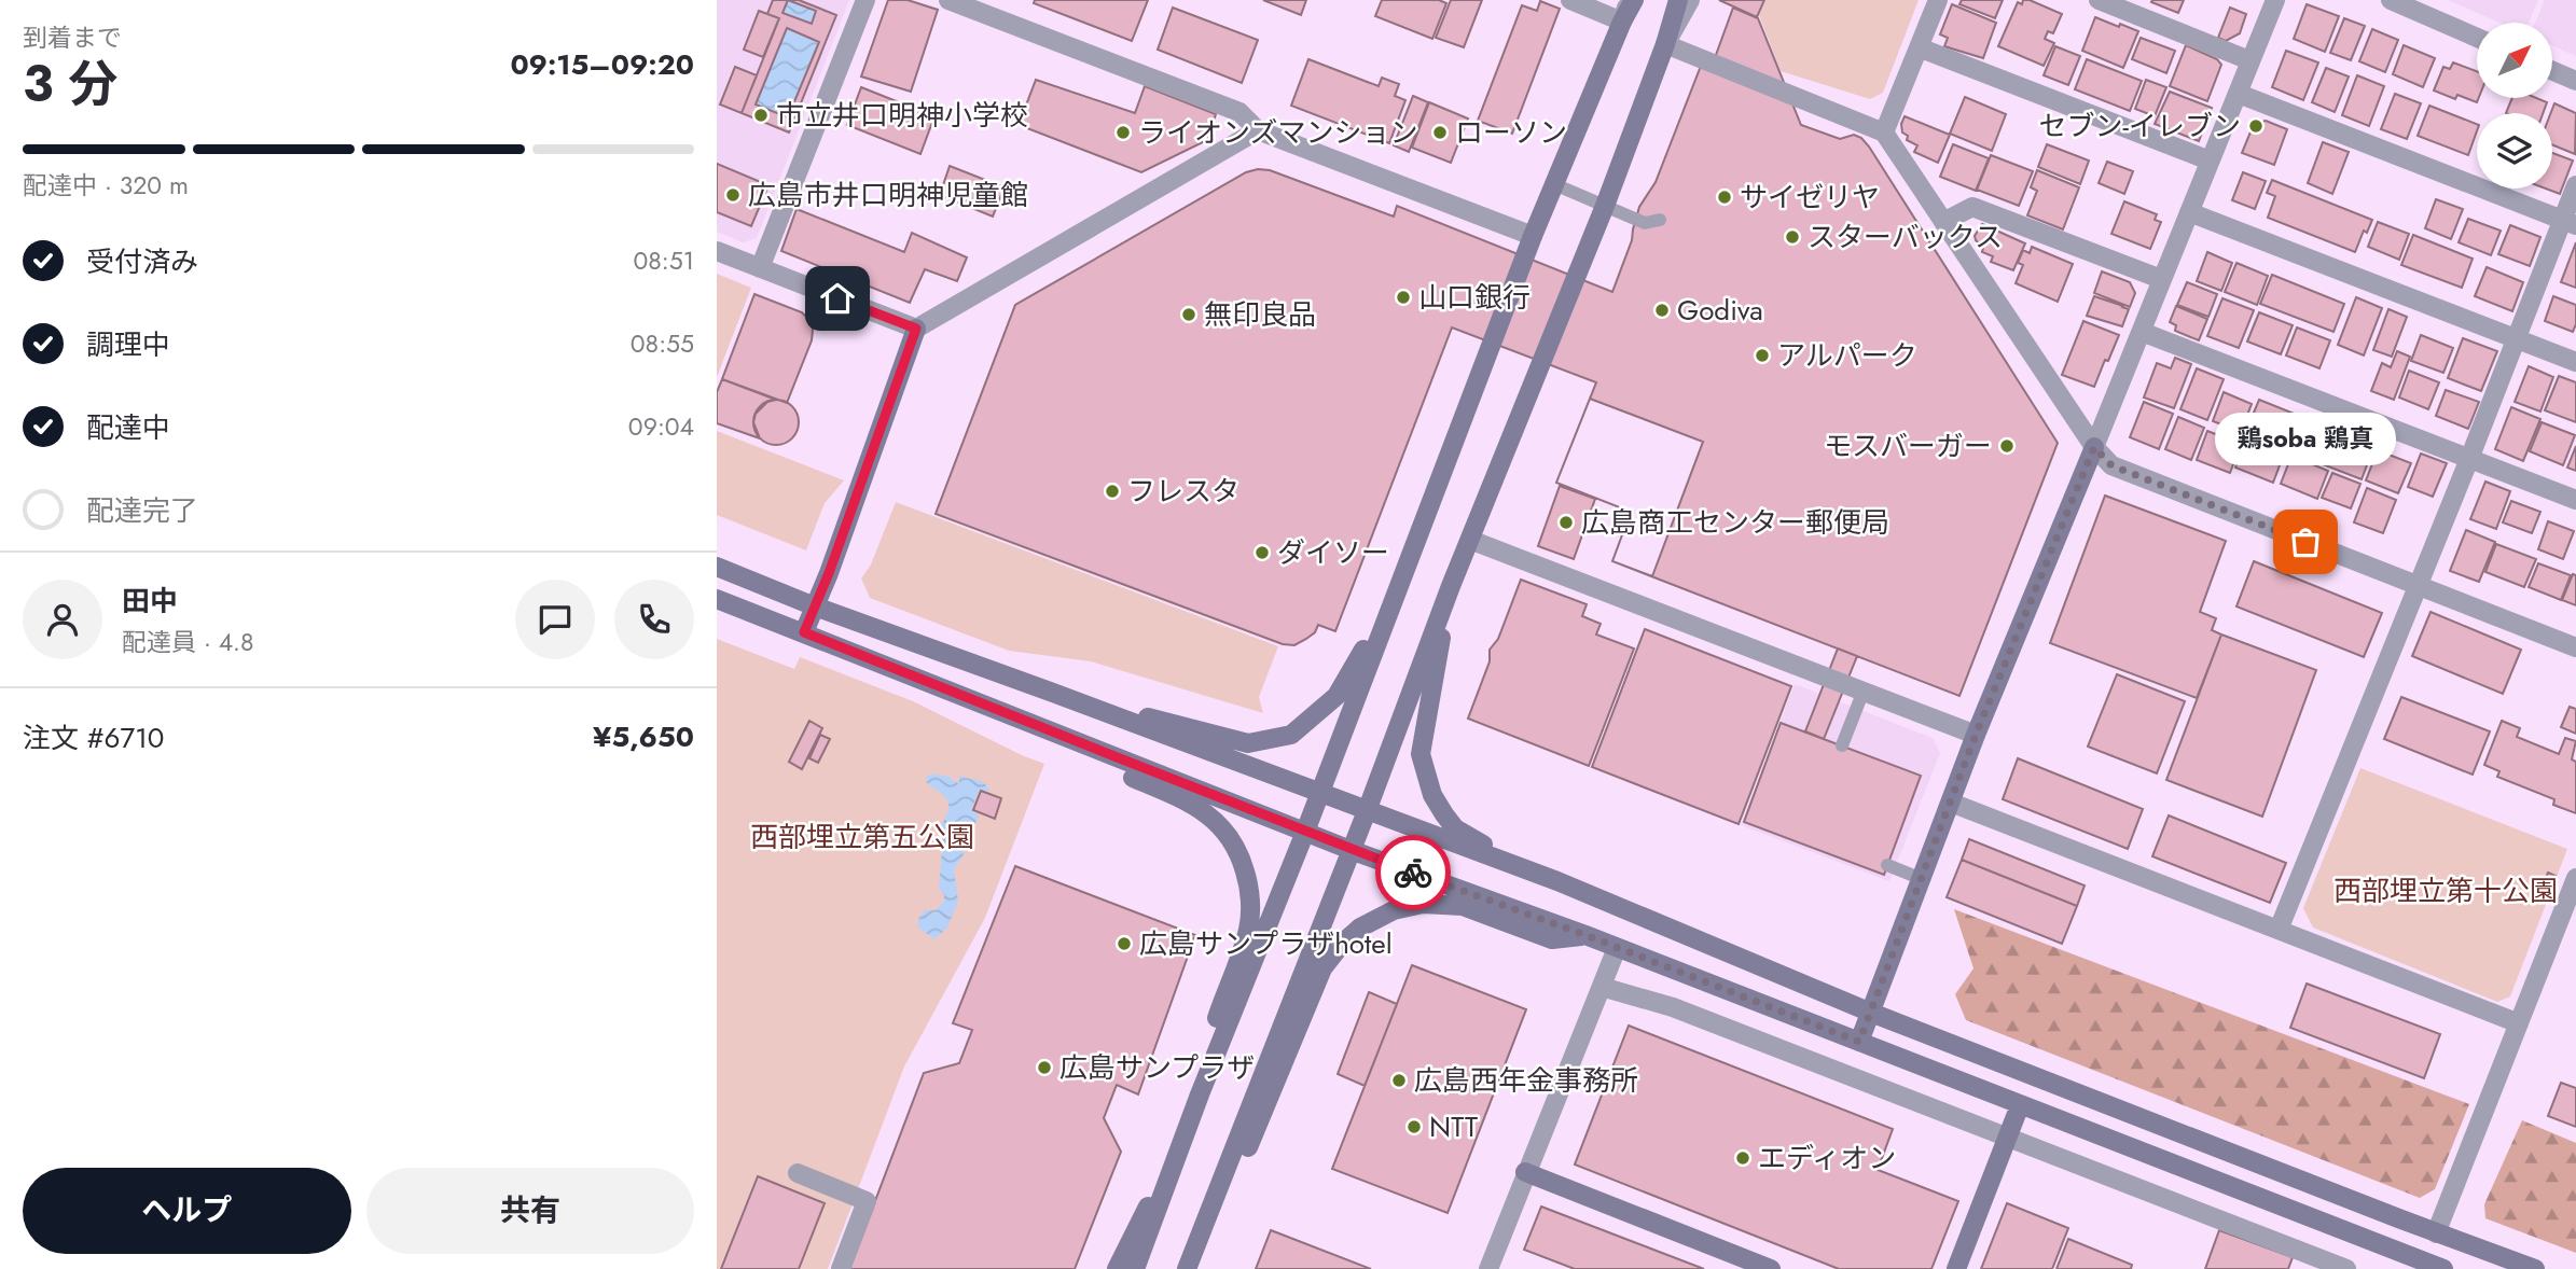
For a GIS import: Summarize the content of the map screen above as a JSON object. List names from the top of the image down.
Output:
{
  "parks": ["西部埋立第五公園", "西部埋立第十公園"],
  "places": [
    "市立井口明神小学校",
    "セブン-イレブン",
    "ライオンズマンション",
    "ローソン",
    "広島市井口明神児童館",
    "サイゼリヤ",
    "スターバックス",
    "山口銀行",
    "Godiva",
    "無印良品",
    "アルパーク",
    "モスバーガー",
    "フレスタ",
    "広島商工センター郵便局",
    "鶏soba 鶏真",
    "ダイソー",
    "広島サンプラザhotel",
    "広島サンプラザ",
    "広島西年金事務所",
    "NTT",
    "エディオン"
  ],
  "north": "top right",
  "page": {
    "heading": ["3 分", "到着まで", "09:15–09:20"],
    "panel": [
      "田中",
      "配達員 · 4.8",
      "注文 #6710",
      "¥5,650"
    ],
    "bar": "配達中 · 320 m",
    "list": [
      ["受付済み", "08:51"],
      ["調理中", "08:55"],
      ["配達中", "09:04"],
      "配達完了"
    ],
    "bubble": "鶏soba 鶏真",
    "buttons": ["ヘルプ", "共有"]
  }
}
